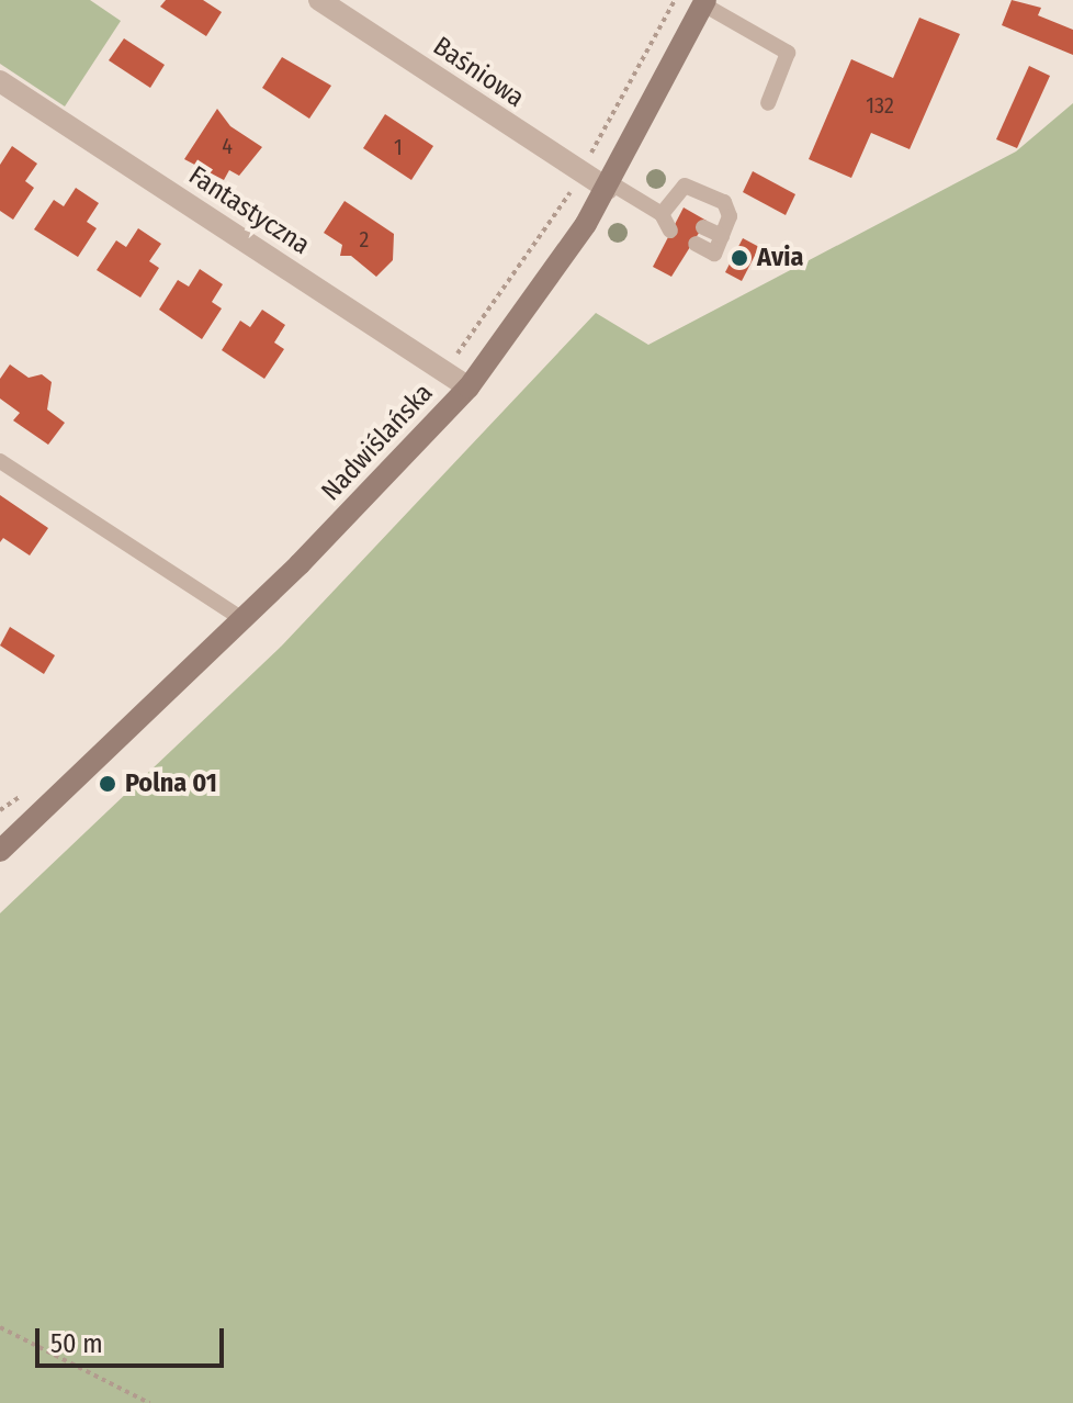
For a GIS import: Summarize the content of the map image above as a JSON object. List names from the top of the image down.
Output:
{
  "streets": {
    "main road": ["Nadwiślańska"],
    "street": ["Baśniowa", "Fantastyczna"]
  },
  "crossings": [
    ["Baśniowa", "Nadwiślańska"],
    ["Fantastyczna", "Nadwiślańska"]
  ],
  "places": ["Avia", "Polna 01"],
  "house_numbers": [
    "132",
    "4",
    "1",
    "2"
  ],
  "scale_bar": "50 m"
}
